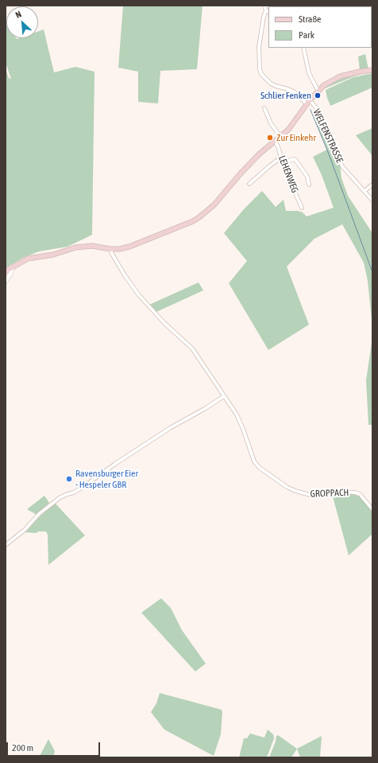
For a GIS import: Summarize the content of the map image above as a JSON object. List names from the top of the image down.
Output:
{
  "streets": {
    "street": ["WELFENSTRASSE", "LEHENWEG", "GROPPACH"]
  },
  "places": ["Schlier Fenken", "Zur Einkehr", "Ravensburger Eier - Hespeler GBR"],
  "legend": ["Straße", "Park"],
  "scale_bar": "200 m",
  "north": "top left"
}
